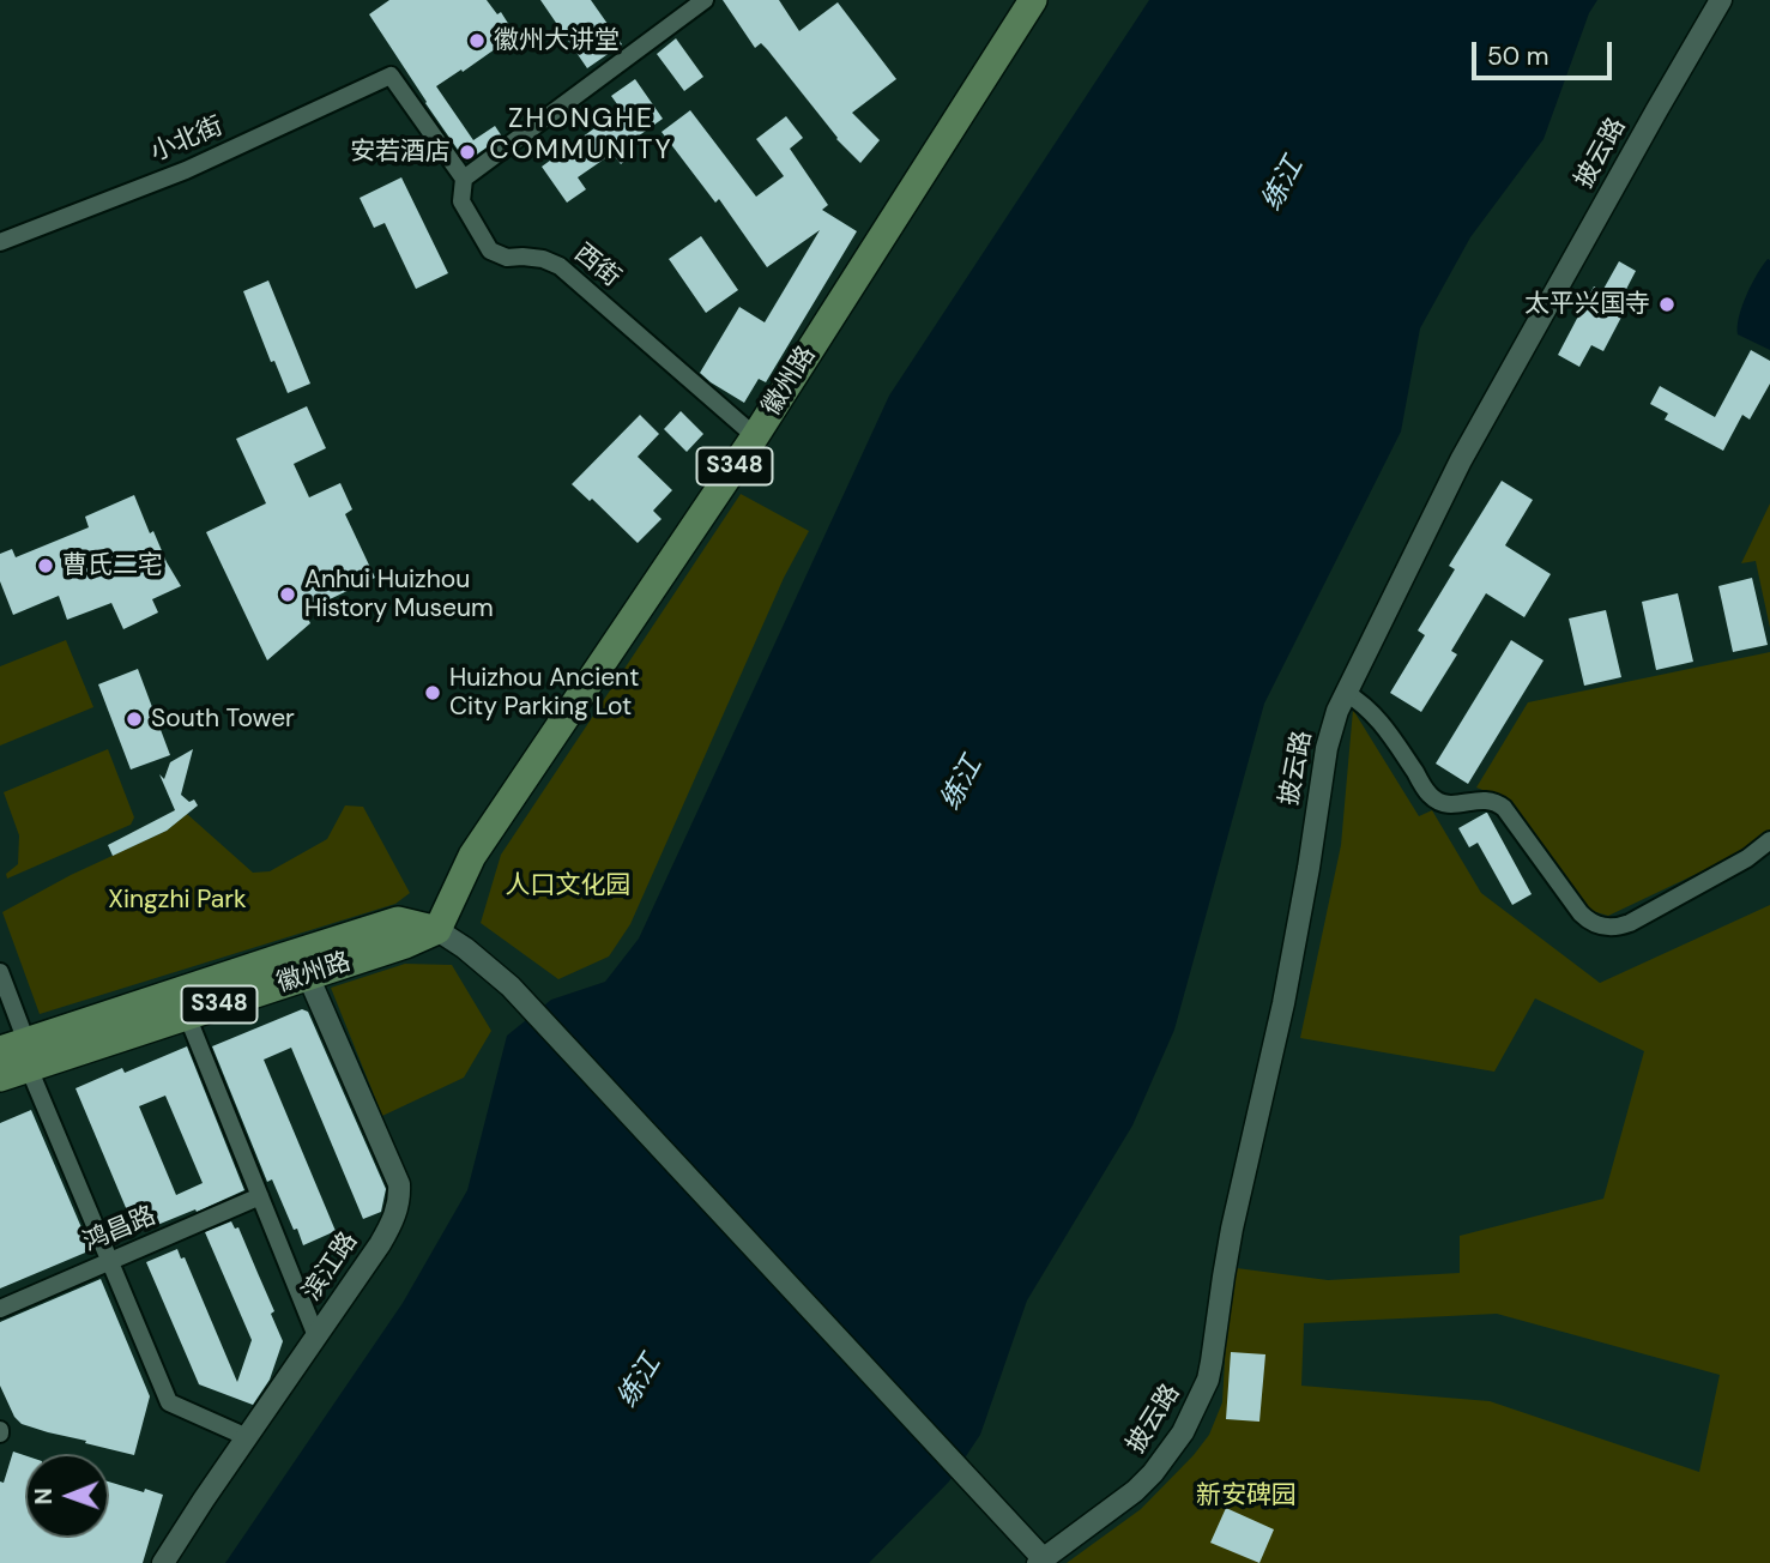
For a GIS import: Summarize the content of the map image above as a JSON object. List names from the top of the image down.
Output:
{
  "streets": {
    "main road": ["徽州路", "S348"],
    "street": [
      "小北街",
      "披云路",
      "西街",
      "鸿昌路",
      "滨江路"
    ]
  },
  "crossings": [
    ["小北街", "西街"],
    ["西街", "徽州路"],
    ["徽州路", "滨江路"]
  ],
  "districts": ["ZHONGHE COMMUNITY"],
  "water": ["练江"],
  "parks": ["人口文化园", "Xingzhi Park", "新安碑园"],
  "places": [
    "徽州大讲堂",
    "安若酒店",
    "太平兴国寺",
    "曹氏二宅",
    "Anhui Huizhou History Museum",
    "Huizhou Ancient City Parking Lot",
    "South Tower"
  ],
  "scale_bar": "50 m",
  "north": "left"
}
